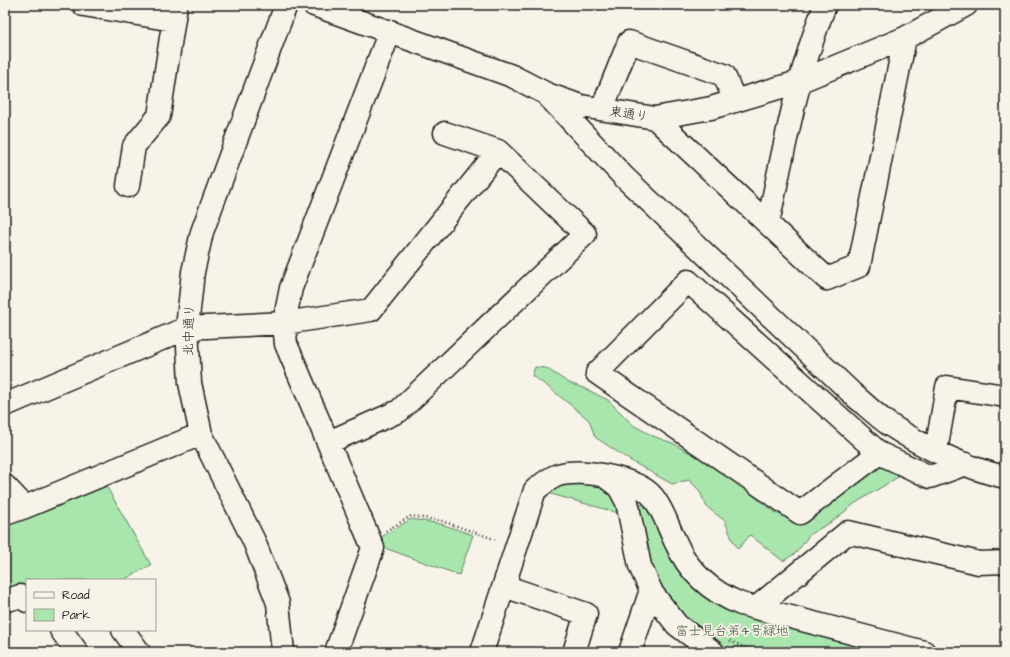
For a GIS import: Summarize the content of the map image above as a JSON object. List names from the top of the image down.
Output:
{
  "streets": {
    "street": ["東通り", "北中通り"]
  },
  "parks": ["富士見台第4号緑地"],
  "legend": ["Road", "Park"]
}
